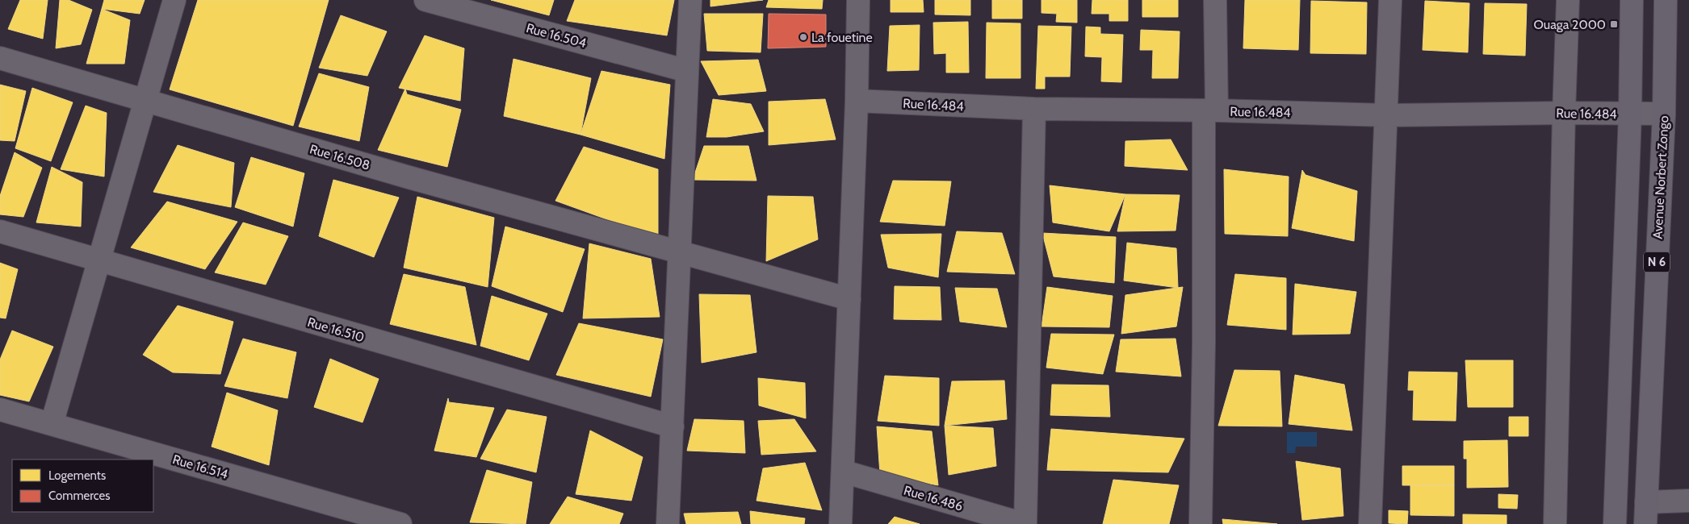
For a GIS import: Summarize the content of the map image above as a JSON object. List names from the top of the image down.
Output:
{
  "streets": {
    "main road": ["Avenue Norbert Zongo", "N 6"],
    "street": [
      "Rue 16.504",
      "Rue 16.484",
      "Rue 16.508",
      "Rue 16.510",
      "Rue 16.514",
      "Rue 16.486"
    ]
  },
  "crossings": [
    ["Rue 16.484", "Avenue Norbert Zongo"],
    ["Rue 16.484", "N 6"]
  ],
  "places": {
    "transit": ["Ouaga 2000"],
    "other": ["La fouetine"]
  },
  "legend": ["Logements", "Commerces"]
}
